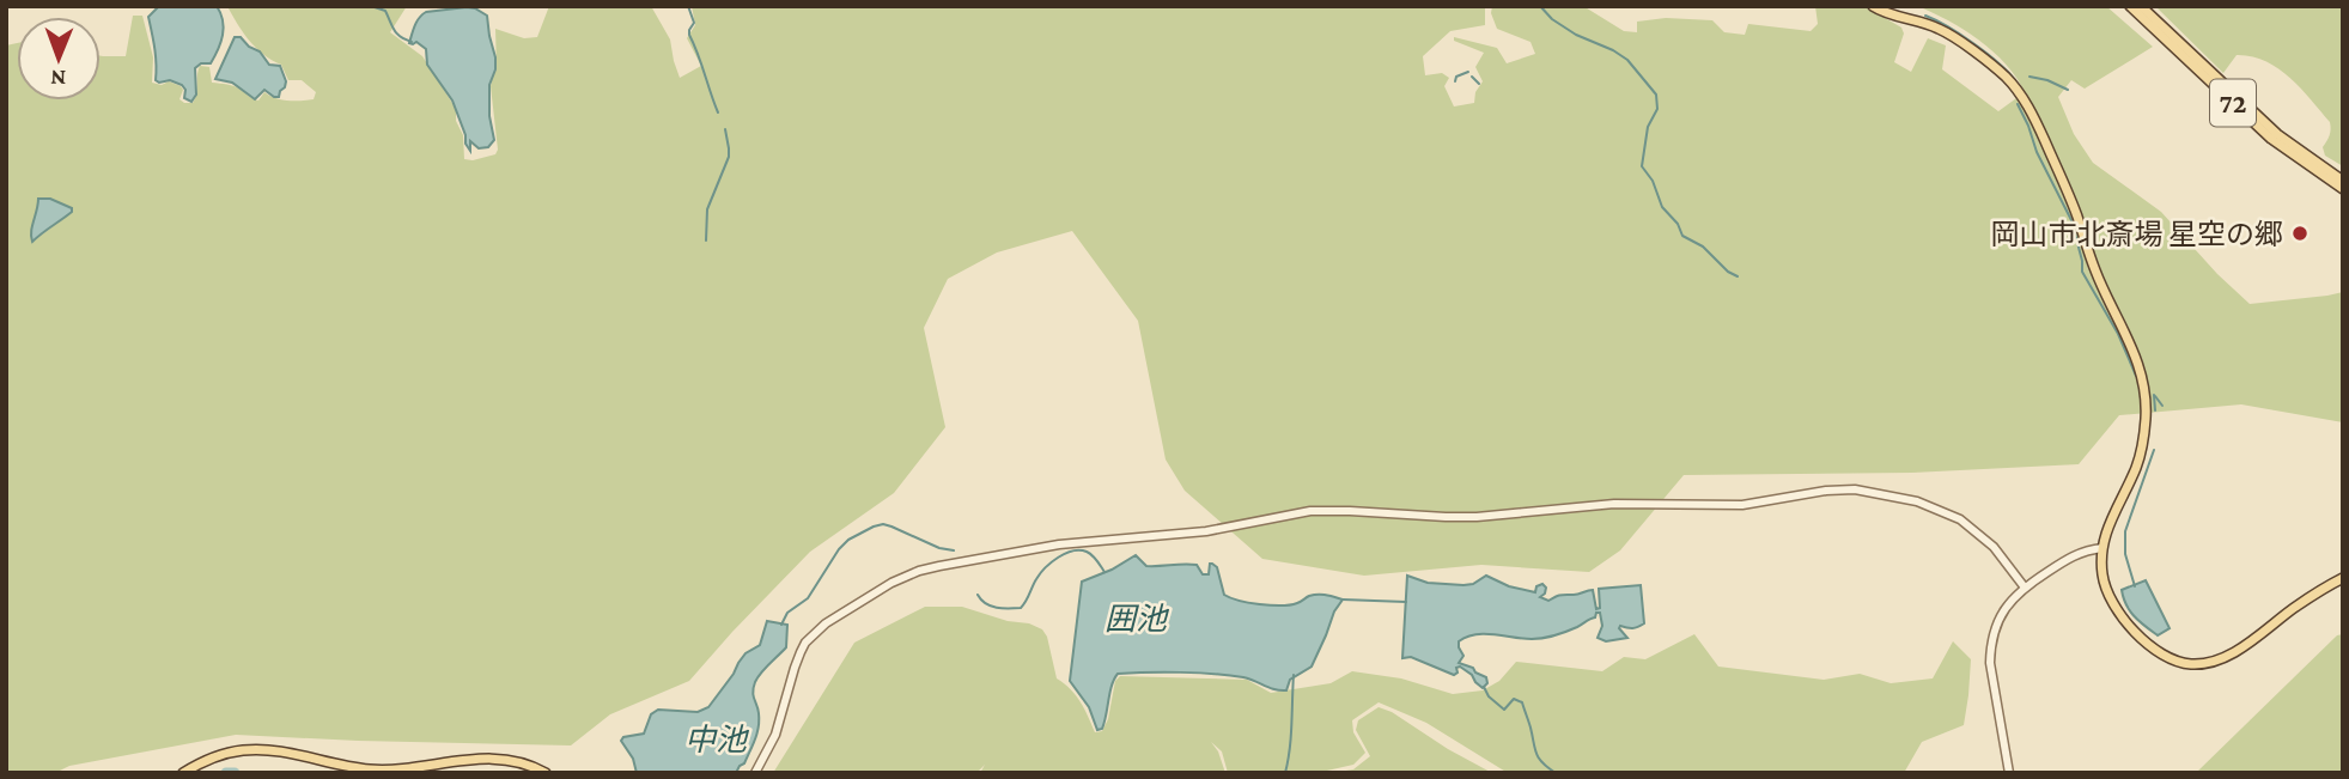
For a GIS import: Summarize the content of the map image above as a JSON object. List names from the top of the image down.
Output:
{
  "streets": {
    "main road": ["72"]
  },
  "water": ["囲池", "中池"],
  "places": ["岡山市北斎場 星空の郷"],
  "north": "bottom"
}
